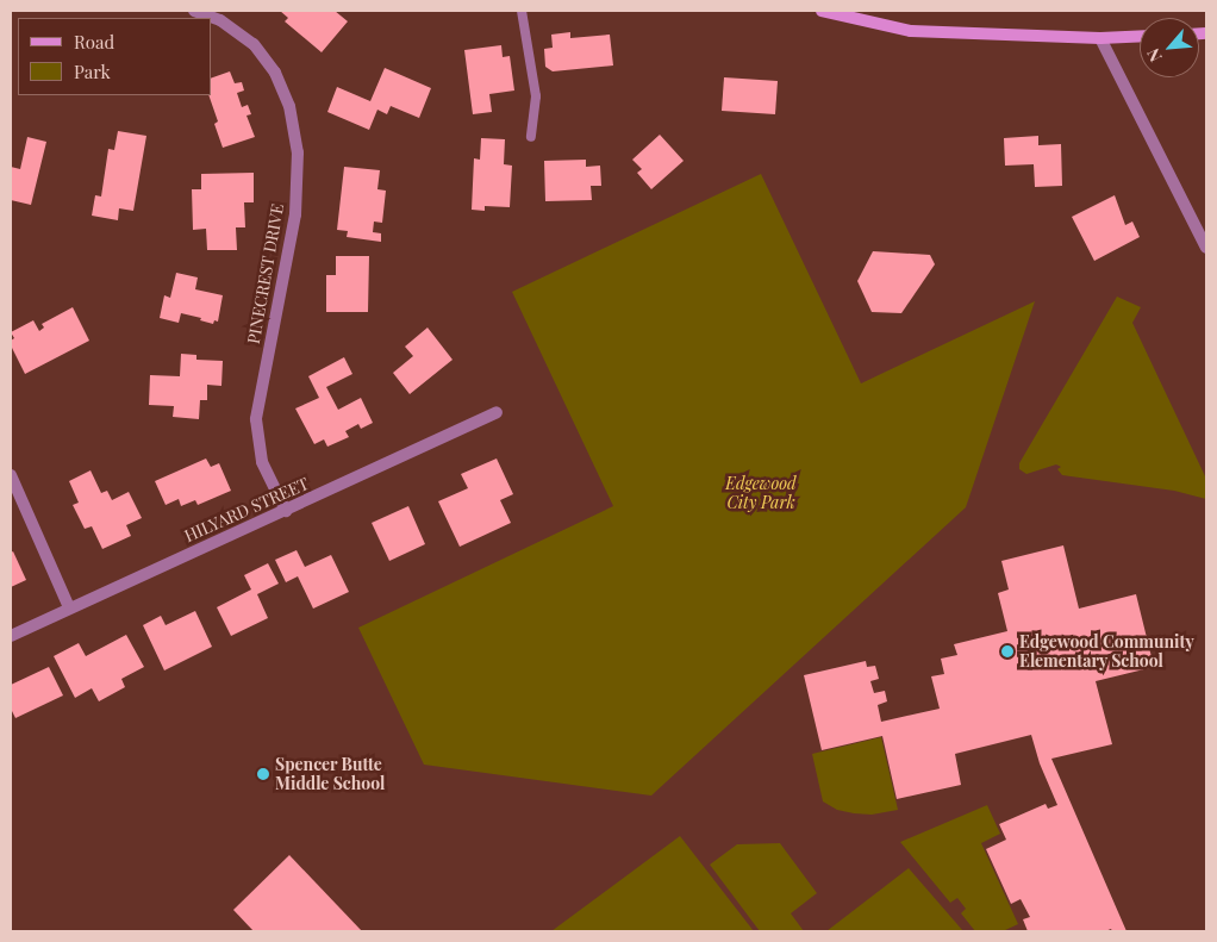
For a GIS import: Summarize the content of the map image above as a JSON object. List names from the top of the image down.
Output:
{
  "streets": {
    "street": ["PINECREST DRIVE", "HILYARD STREET"]
  },
  "crossings": [
    ["PINECREST DRIVE", "HILYARD STREET"]
  ],
  "parks": ["Edgewood City Park"],
  "places": ["Edgewood Community Elementary School", "Spencer Butte Middle School"],
  "legend": ["Road", "Park"],
  "north": "bottom left"
}
